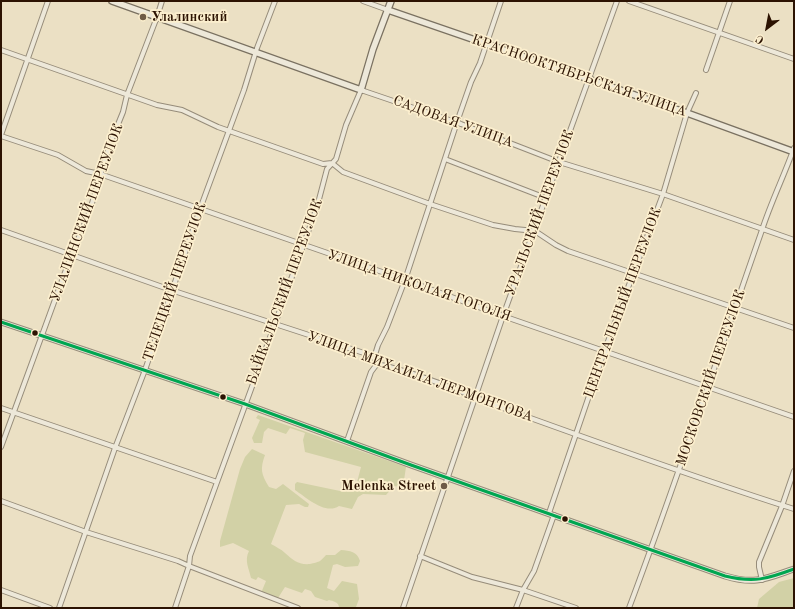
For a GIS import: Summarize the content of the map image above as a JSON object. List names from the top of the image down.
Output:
{
  "streets": {
    "main road": ["КРАСНООКТЯБРЬСКАЯ УЛИЦА", "САДОВАЯ УЛИЦА", "БАЙКАЛЬСКИЙ ПЕРЕУЛОК"],
    "street": [
      "УЛАЛИНСКИЙ ПЕРЕУЛОК",
      "УРАЛЬСКИЙ ПЕРЕУЛОК",
      "ТЕЛЕЦКИЙ ПЕРЕУЛОК",
      "УЛИЦА НИКОЛАЯ ГОГОЛЯ",
      "ЦЕНТРАЛЬНЫЙ ПЕРЕУЛОК",
      "УЛИЦА МИХАИЛА ЛЕРМОНТОВА",
      "МОСКОВСКИЙ ПЕРЕУЛОК"
    ]
  },
  "crossings": [
    ["КРАСНООКТЯБРЬСКАЯ УЛИЦА", "УРАЛЬСКИЙ ПЕРЕУЛОК"],
    ["КРАСНООКТЯБРЬСКАЯ УЛИЦА", "БАЙКАЛЬСКИЙ ПЕРЕУЛОК"],
    ["КРАСНООКТЯБРЬСКАЯ УЛИЦА", "ЦЕНТРАЛЬНЫЙ ПЕРЕУЛОК"],
    ["КРАСНООКТЯБРЬСКАЯ УЛИЦА", "МОСКОВСКИЙ ПЕРЕУЛОК"],
    ["САДОВАЯ УЛИЦА", "УЛАЛИНСКИЙ ПЕРЕУЛОК"],
    ["САДОВАЯ УЛИЦА", "УРАЛЬСКИЙ ПЕРЕУЛОК"],
    ["САДОВАЯ УЛИЦА", "ТЕЛЕЦКИЙ ПЕРЕУЛОК"],
    ["САДОВАЯ УЛИЦА", "БАЙКАЛЬСКИЙ ПЕРЕУЛОК"],
    ["САДОВАЯ УЛИЦА", "ЦЕНТРАЛЬНЫЙ ПЕРЕУЛОК"],
    ["САДОВАЯ УЛИЦА", "МОСКОВСКИЙ ПЕРЕУЛОК"],
    ["УЛАЛИНСКИЙ ПЕРЕУЛОК", "УЛИЦА НИКОЛАЯ ГОГОЛЯ"],
    ["УЛАЛИНСКИЙ ПЕРЕУЛОК", "УЛИЦА МИХАИЛА ЛЕРМОНТОВА"],
    ["УРАЛЬСКИЙ ПЕРЕУЛОК", "УЛИЦА НИКОЛАЯ ГОГОЛЯ"],
    ["УРАЛЬСКИЙ ПЕРЕУЛОК", "УЛИЦА МИХАИЛА ЛЕРМОНТОВА"],
    ["ТЕЛЕЦКИЙ ПЕРЕУЛОК", "УЛИЦА НИКОЛАЯ ГОГОЛЯ"],
    ["ТЕЛЕЦКИЙ ПЕРЕУЛОК", "УЛИЦА МИХАИЛА ЛЕРМОНТОВА"],
    ["УЛИЦА НИКОЛАЯ ГОГОЛЯ", "БАЙКАЛЬСКИЙ ПЕРЕУЛОК"],
    ["УЛИЦА НИКОЛАЯ ГОГОЛЯ", "ЦЕНТРАЛЬНЫЙ ПЕРЕУЛОК"],
    ["УЛИЦА НИКОЛАЯ ГОГОЛЯ", "МОСКОВСКИЙ ПЕРЕУЛОК"],
    ["БАЙКАЛЬСКИЙ ПЕРЕУЛОК", "УЛИЦА МИХАИЛА ЛЕРМОНТОВА"],
    ["ЦЕНТРАЛЬНЫЙ ПЕРЕУЛОК", "УЛИЦА МИХАИЛА ЛЕРМОНТОВА"],
    ["УЛИЦА МИХАИЛА ЛЕРМОНТОВА", "МОСКОВСКИЙ ПЕРЕУЛОК"]
  ],
  "places": ["Улалинский", "Melenka Street"],
  "north": "bottom left"
}
